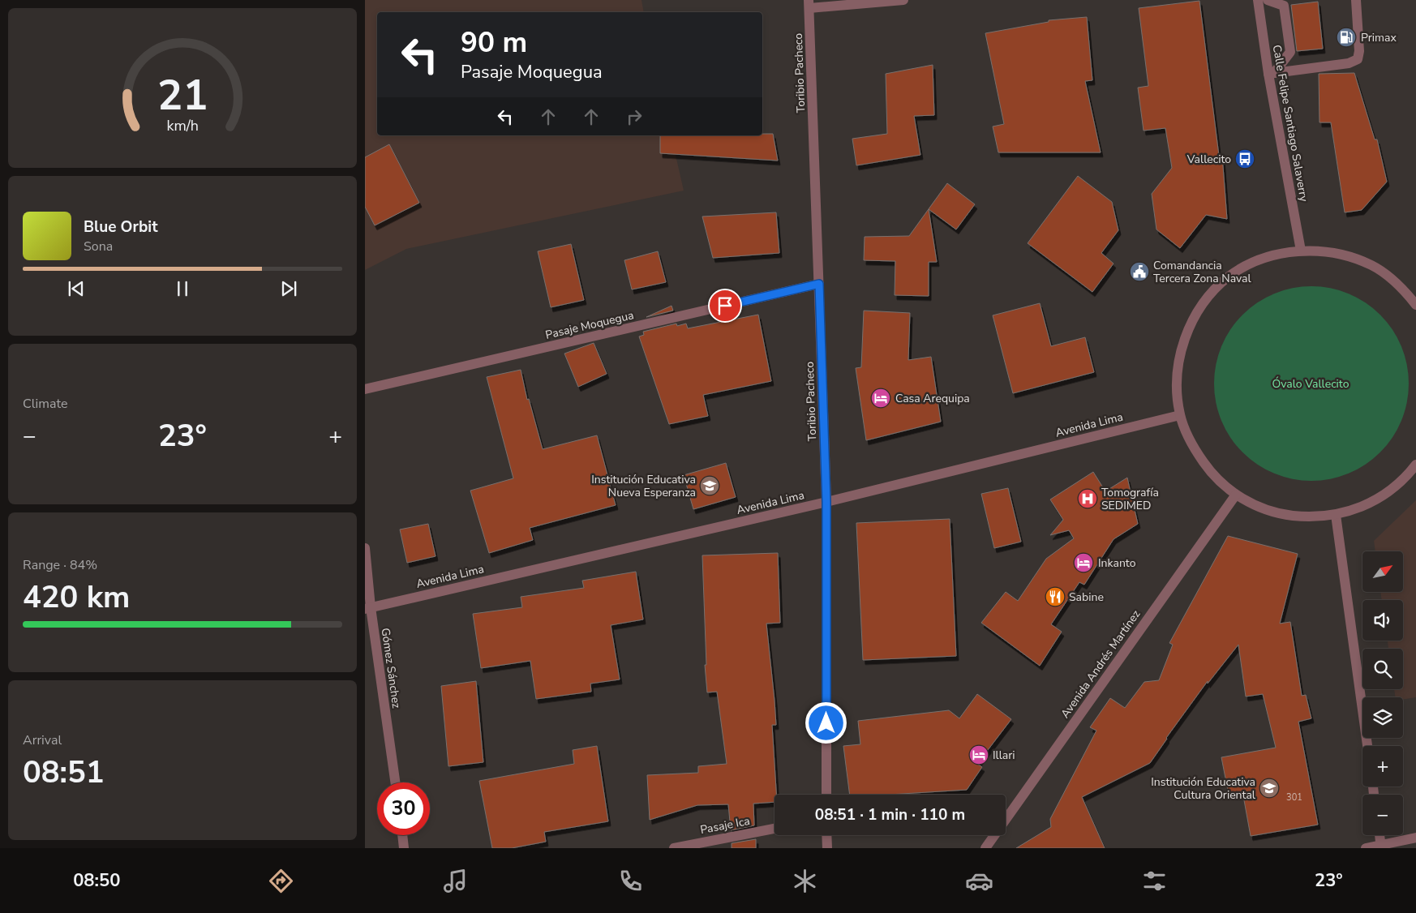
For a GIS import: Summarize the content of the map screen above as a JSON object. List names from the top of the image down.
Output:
{
  "streets": {
    "street": [
      "Toribio Pacheco",
      "Calle Felipe Santiago Salaverry",
      "Pasaje Moquegua",
      "Avenida Lima",
      "Avenida Andrés Martínez",
      "Gómez Sánchez",
      "Pasaje Ica"
    ]
  },
  "crossings": [
    ["Toribio Pacheco", "Pasaje Moquegua"],
    ["Toribio Pacheco", "Avenida Lima"],
    ["Avenida Lima", "Gómez Sánchez"]
  ],
  "parks": ["Óvalo Vallecito"],
  "places": {
    "fuel station": ["Primax"],
    "bus stop": ["Vallecito"],
    "public building": ["Comandancia Tercera Zona Naval"],
    "hotel": ["Casa Arequipa", "Inkanto", "Illari"],
    "school or university": ["Institución Educativa Nueva Esperanza", "Institución Educativa Cultura Oriental"],
    "hospital": ["Tomografía SEDIMED"],
    "restaurant": ["Sabine"]
  },
  "house_numbers": ["301"],
  "north": "top right",
  "page": {
    "turn": ["90 m", "Pasaje Moquegua"],
    "song": ["Blue Orbit", "Sona"],
    "tile": [
      "Climate",
      ["Range · 84%", "420 km"],
      ["Arrival", "08:51"]
    ],
    "heat": ["−", "23°", "+"],
    "map_buttons": ["+", "−"],
    "limit": "30",
    "trip": "08:51 · 1 min · 110 m",
    "tabs": ["08:50", "23°"],
    "gauge": ["21", "km/h"]
  }
}
